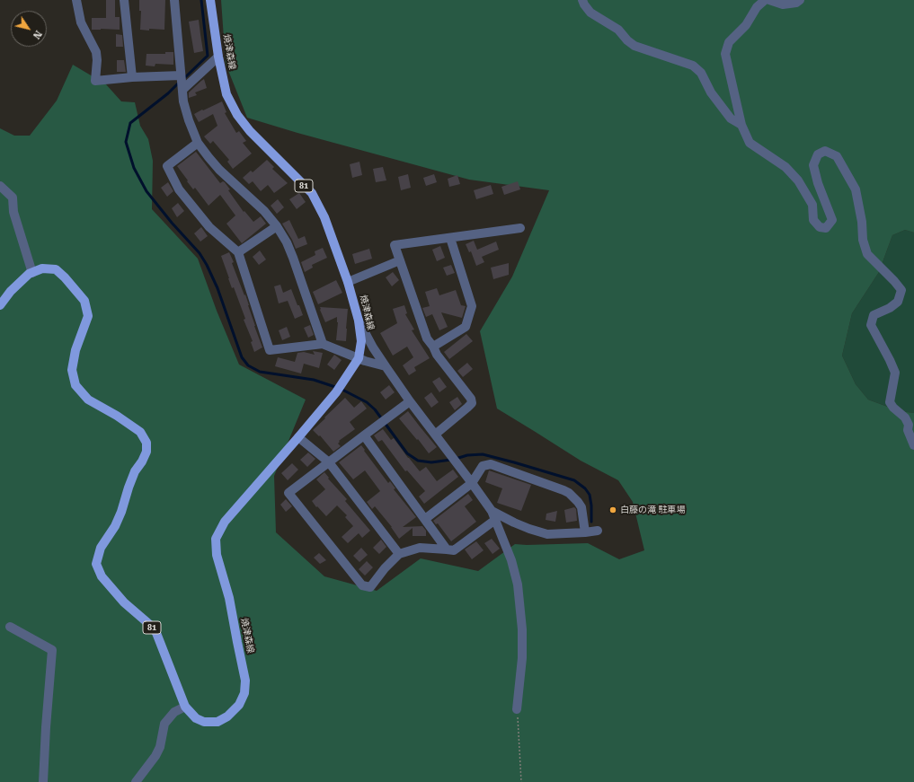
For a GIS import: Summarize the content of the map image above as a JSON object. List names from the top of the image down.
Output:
{
  "streets": {
    "main road": ["焼津森線", "81"]
  },
  "places": ["白藤の滝 駐車場"],
  "north": "bottom right"
}
